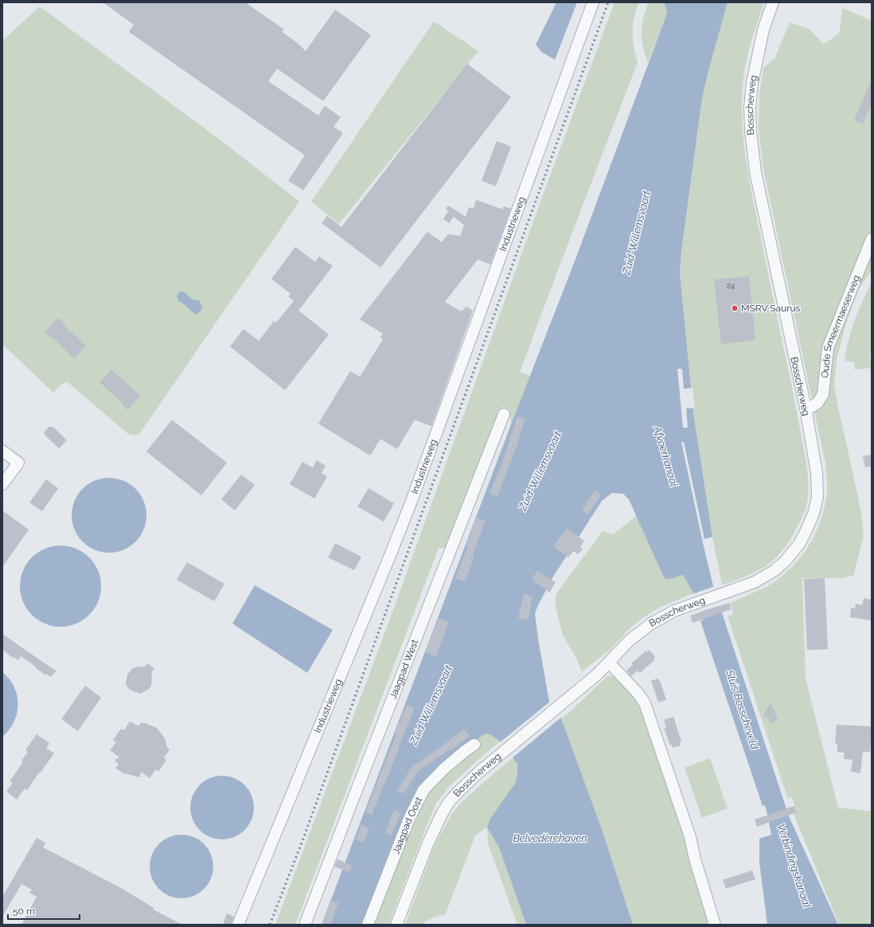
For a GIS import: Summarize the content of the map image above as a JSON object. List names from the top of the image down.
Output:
{
  "streets": {
    "street": [
      "Bosscherweg",
      "Industrieweg",
      "Oude Smeermaeserweg",
      "Jaagpad West",
      "Jaagpad Oost"
    ]
  },
  "crossings": [
    ["Bosscherweg", "Oude Smeermaeserweg"]
  ],
  "water": [
    "Zuid-Willemsvaart",
    "Afvoerkanaal",
    "Sluis Bosscheveld",
    "Belvedèrehaven",
    "Verbindingskanaal"
  ],
  "places": ["MSRV Saurus"],
  "house_numbers": ["24"],
  "scale_bar": "50 m"
}
